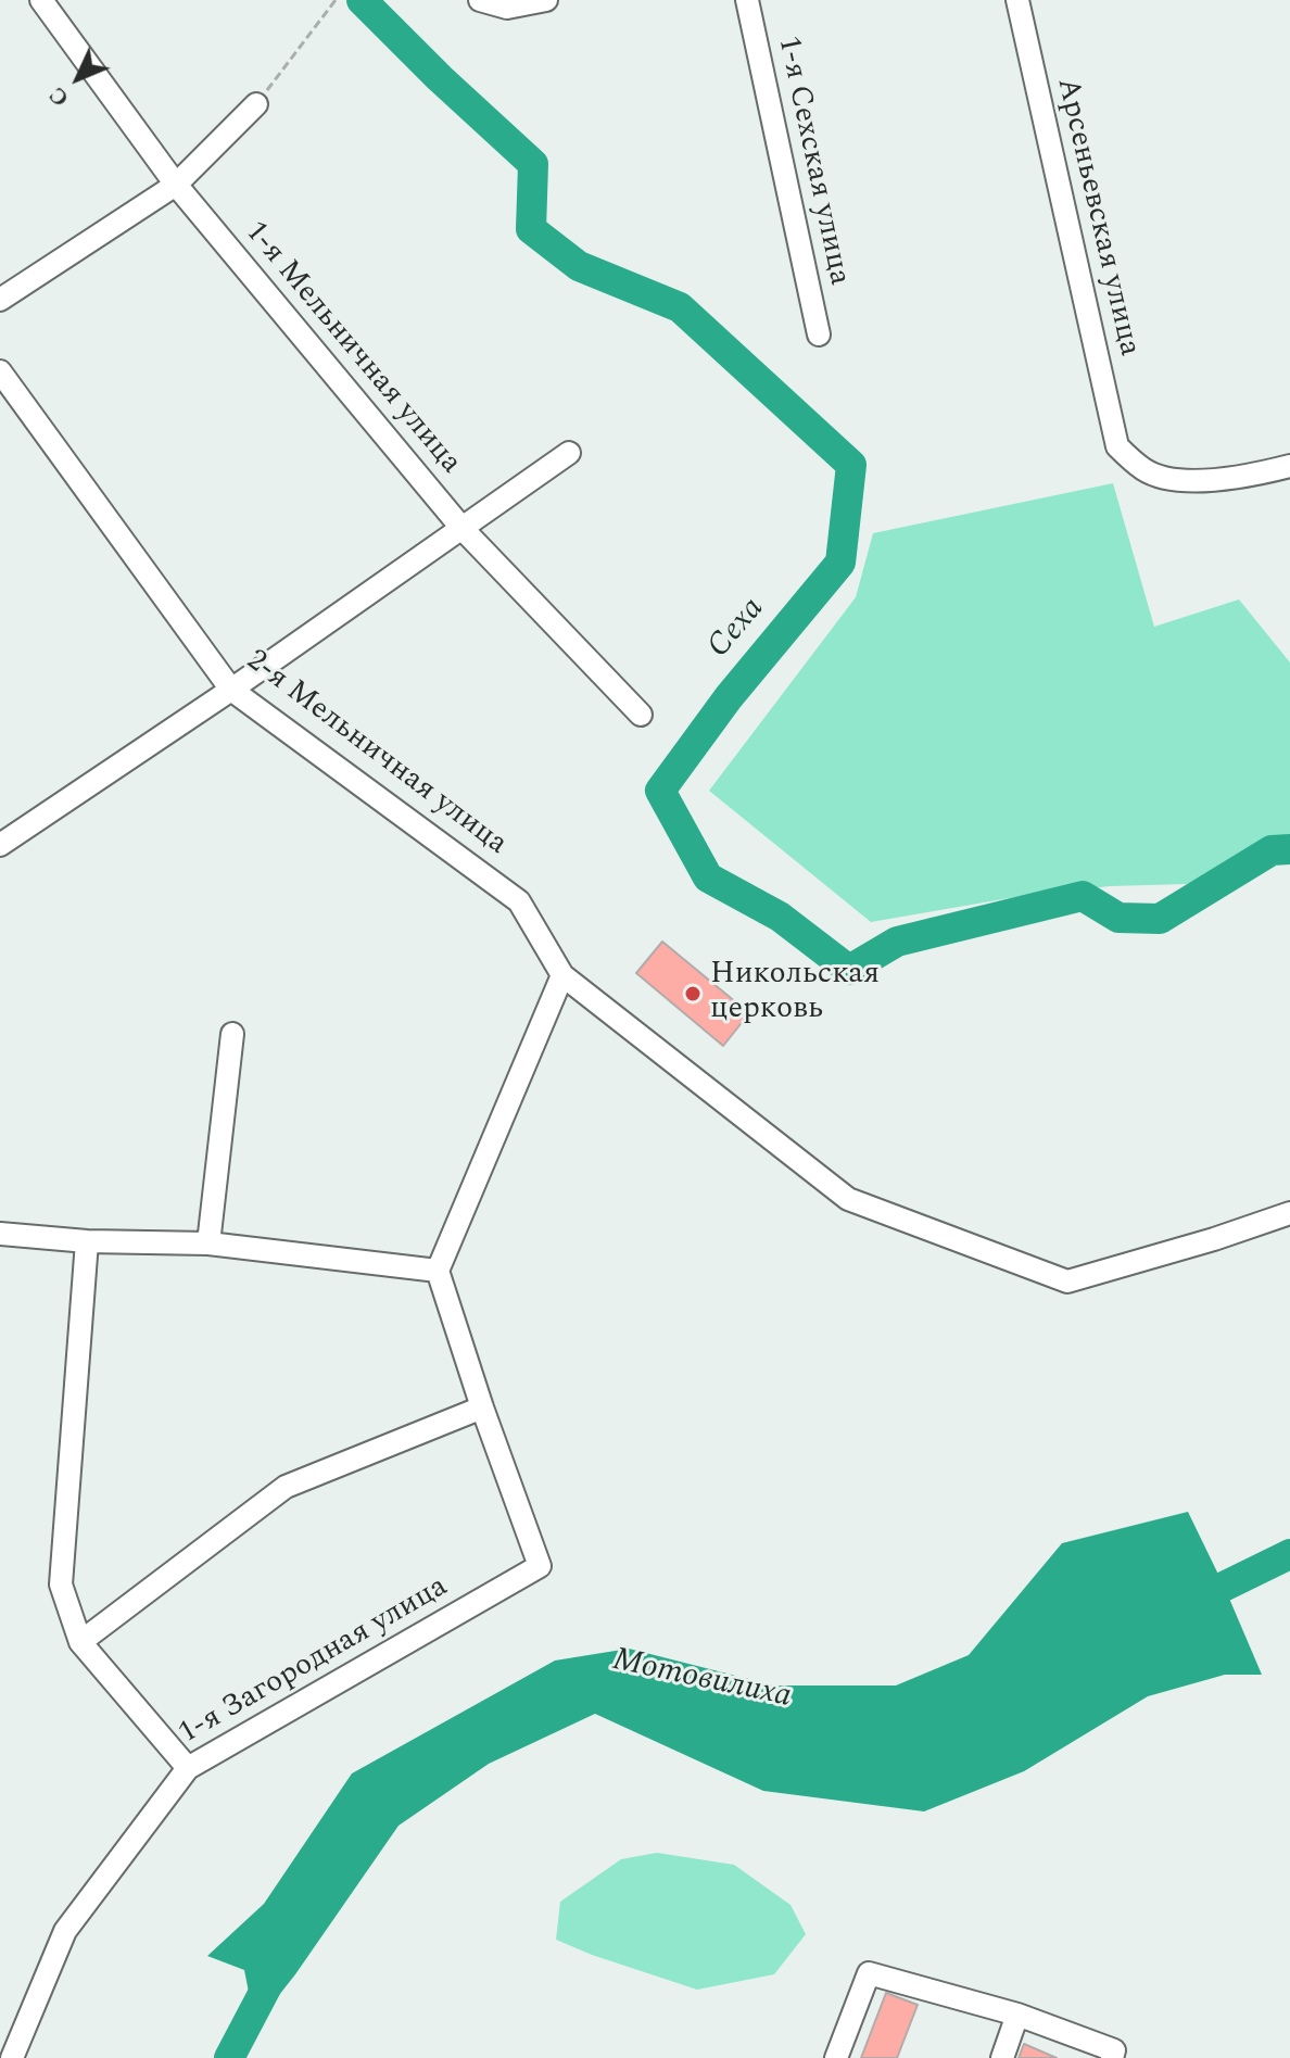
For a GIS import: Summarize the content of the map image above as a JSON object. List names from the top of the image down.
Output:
{
  "streets": {
    "street": [
      "1-я Сехская улица",
      "Арсеньевская улица",
      "1-я Мельничная улица",
      "2-я Мельничная улица",
      "1-я Загородная улица"
    ]
  },
  "water": ["Сеха", "Мотовилиха"],
  "places": ["Никольская церковь"],
  "north": "bottom left"
}
